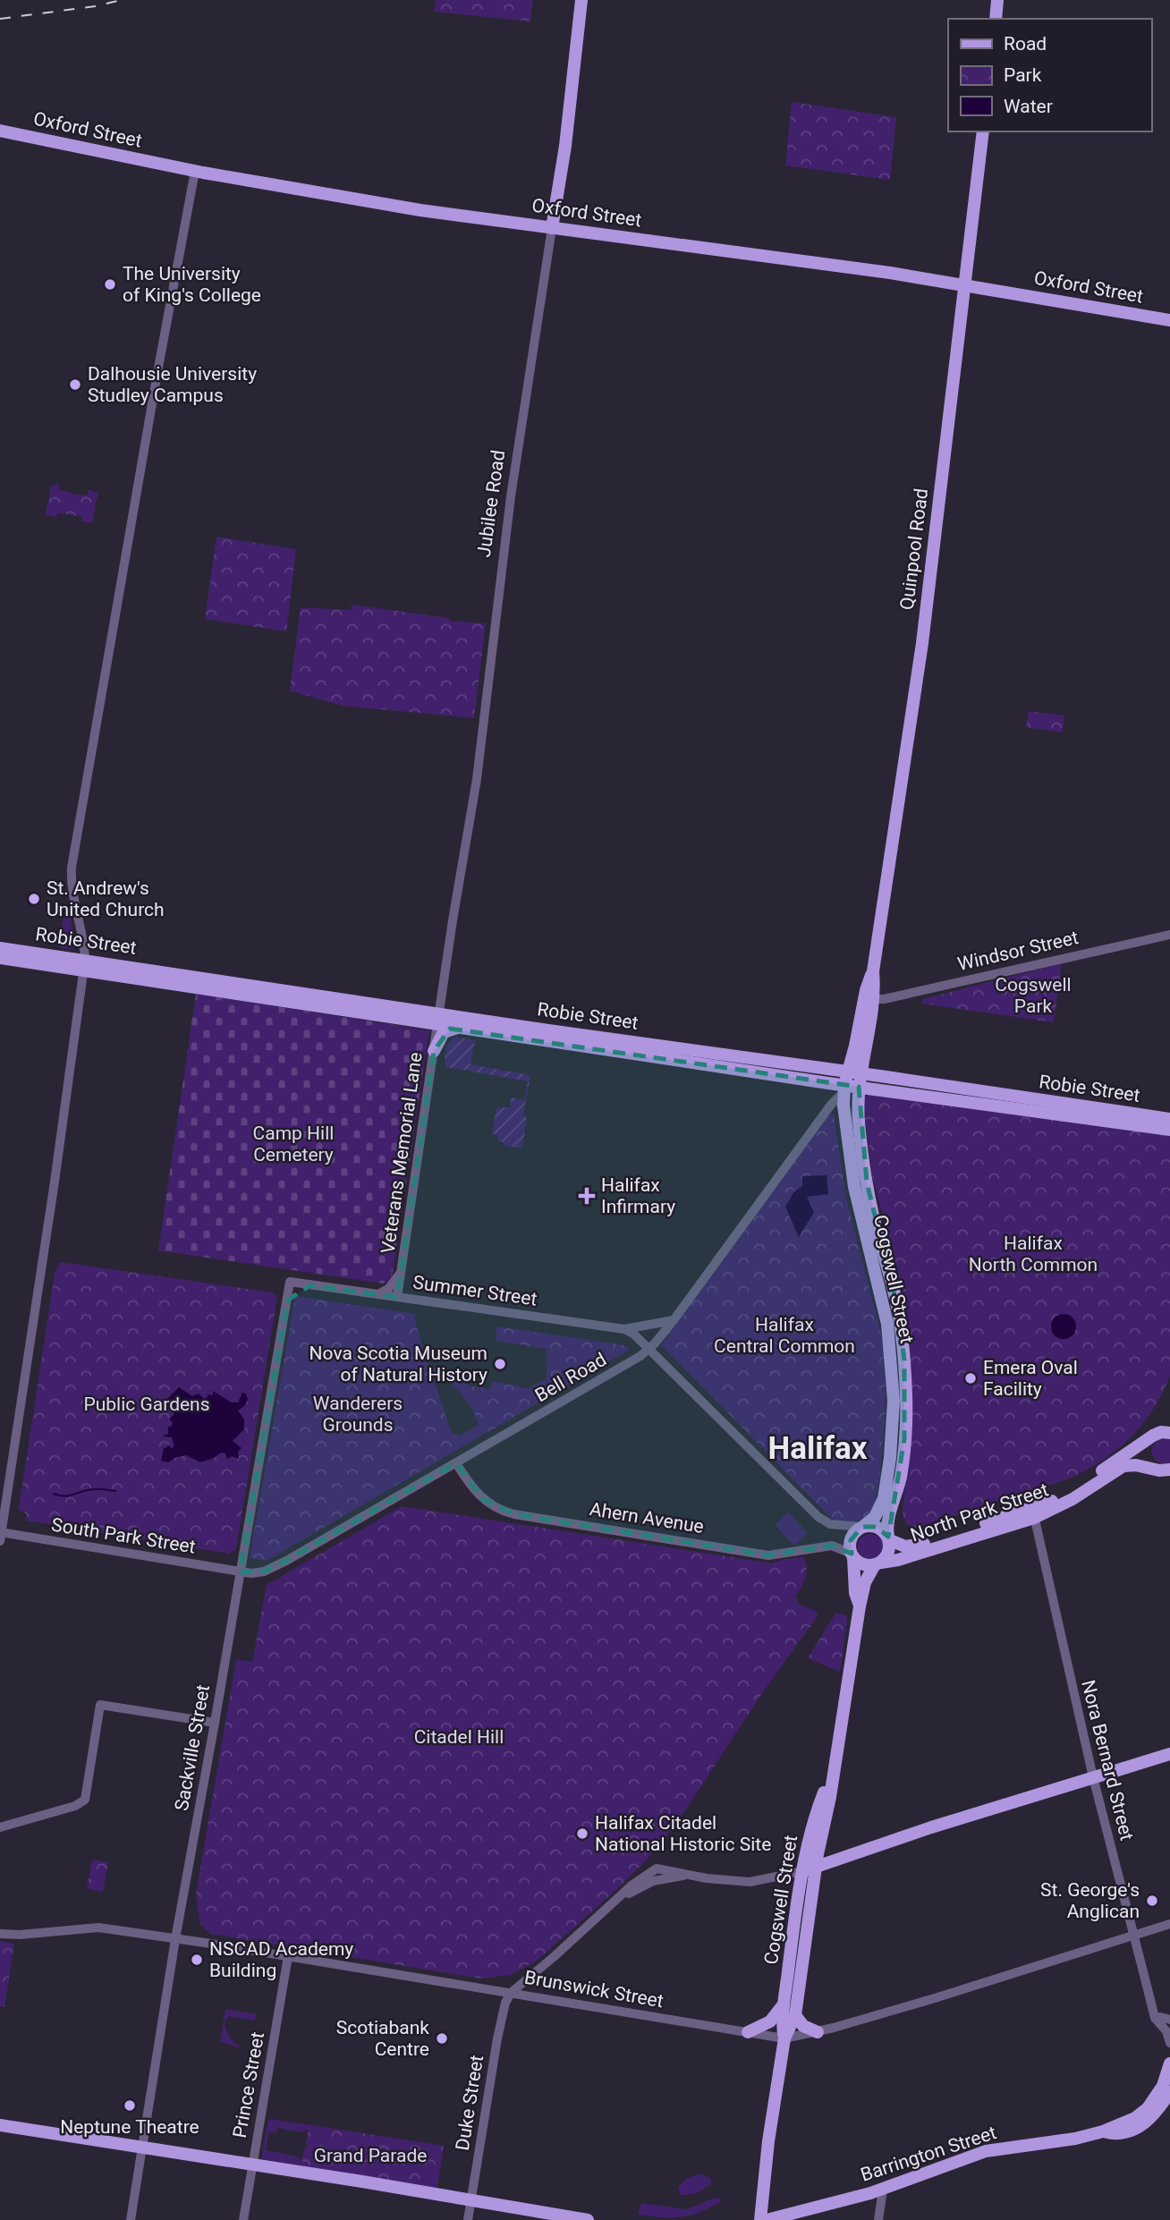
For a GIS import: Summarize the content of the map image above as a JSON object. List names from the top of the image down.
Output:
{
  "streets": {
    "main road": [
      "Oxford Street",
      "Jubilee Road",
      "Quinpool Road",
      "Robie Street",
      "Cogswell Street",
      "North Park Street",
      "Barrington Street"
    ],
    "street": [
      "Windsor Street",
      "Veterans Memorial Lane",
      "Summer Street",
      "Bell Road",
      "Ahern Avenue",
      "South Park Street",
      "Sackville Street",
      "Nora Bernard Street",
      "Brunswick Street",
      "Prince Street",
      "Duke Street"
    ]
  },
  "crossings": [
    ["Oxford Street", "Jubilee Road"],
    ["Oxford Street", "Quinpool Road"],
    ["Jubilee Road", "Robie Street"],
    ["Jubilee Road", "Veterans Memorial Lane"],
    ["Quinpool Road", "Robie Street"],
    ["Quinpool Road", "Windsor Street"],
    ["Quinpool Road", "Cogswell Street"],
    ["Quinpool Road", "Bell Road"],
    ["Robie Street", "Veterans Memorial Lane"],
    ["Robie Street", "Cogswell Street"],
    ["Robie Street", "Bell Road"],
    ["Veterans Memorial Lane", "Summer Street"],
    ["Cogswell Street", "Bell Road"],
    ["Cogswell Street", "North Park Street"],
    ["Cogswell Street", "Ahern Avenue"],
    ["Cogswell Street", "Brunswick Street"],
    ["Summer Street", "Sackville Street"],
    ["Bell Road", "Ahern Avenue"],
    ["Bell Road", "South Park Street"],
    ["Bell Road", "Sackville Street"],
    ["North Park Street", "Ahern Avenue"],
    ["North Park Street", "Nora Bernard Street"],
    ["South Park Street", "Sackville Street"],
    ["Sackville Street", "Brunswick Street"],
    ["Nora Bernard Street", "Brunswick Street"],
    ["Brunswick Street", "Prince Street"],
    ["Brunswick Street", "Duke Street"]
  ],
  "districts": ["Halifax"],
  "parks": [
    "Cogswell Park",
    "Camp Hill Cemetery",
    "Halifax North Common",
    "Halifax Central Common",
    "Wanderers Grounds",
    "Public Gardens",
    "Citadel Hill",
    "Grand Parade"
  ],
  "places": {
    "other": [
      "The University of King's College",
      "Dalhousie University Studley Campus",
      "St. Andrew's United Church",
      "Nova Scotia Museum of Natural History",
      "Emera Oval Facility",
      "Halifax Citadel National Historic Site",
      "St. George's Anglican",
      "NSCAD Academy Building",
      "Scotiabank Centre",
      "Neptune Theatre"
    ],
    "health": ["Halifax Infirmary"]
  },
  "legend": ["Road", "Park", "Water"]
}
